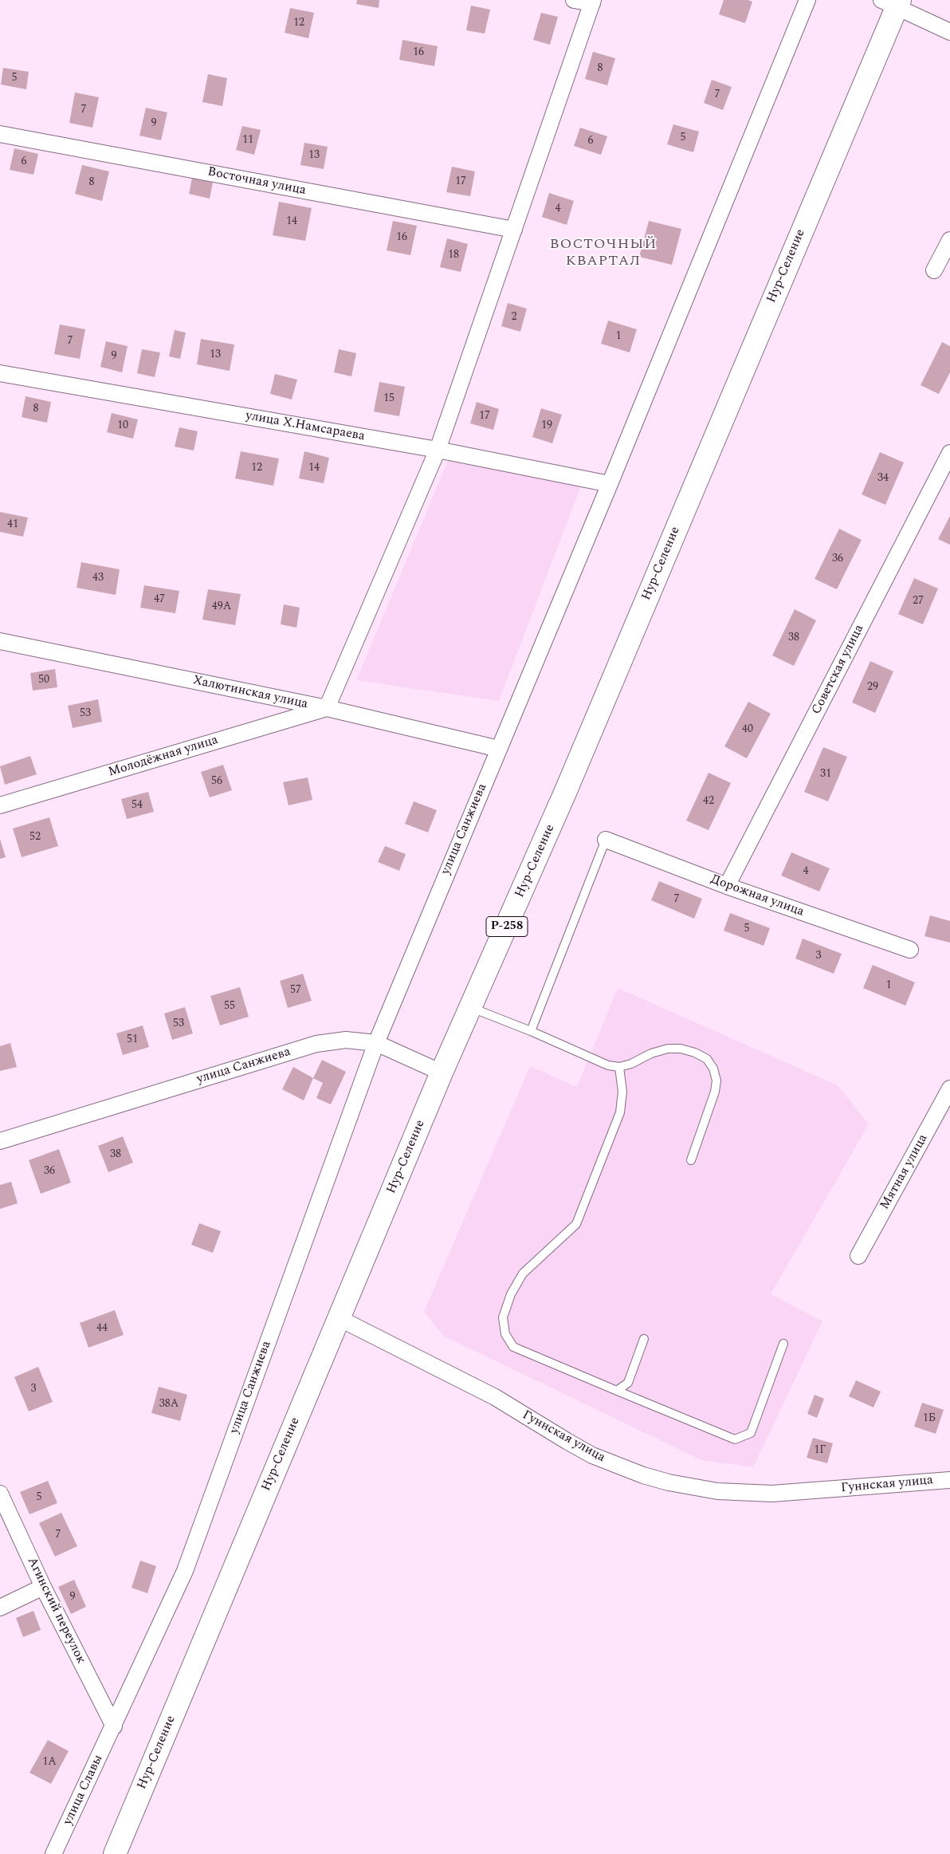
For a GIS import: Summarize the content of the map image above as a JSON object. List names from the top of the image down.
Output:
{
  "streets": {
    "highway": ["Нур-Селение", "Р-258"],
    "street": [
      "Восточная улица",
      "улица Х.Намсараева",
      "Советская улица",
      "Халютинская улица",
      "Молодёжная улица",
      "улица Санжиева",
      "Дорожная улица",
      "Мятная улица",
      "Гуннская улица",
      "Агинский переулок",
      "улица Славы"
    ]
  },
  "crossings": [
    ["Нур-Селение", "улица Санжиева"],
    ["Нур-Селение", "Гуннская улица"],
    ["улица Х.Намсараева", "улица Санжиева"],
    ["Советская улица", "Дорожная улица"],
    ["Халютинская улица", "Молодёжная улица"],
    ["Халютинская улица", "улица Санжиева"],
    ["улица Санжиева", "Агинский переулок"],
    ["улица Санжиева", "улица Славы"],
    ["Агинский переулок", "улица Славы"]
  ],
  "districts": ["ВОСТОЧНЫЙ КВАРТАЛ"],
  "house_numbers": [
    "12",
    "16",
    "8",
    "5",
    "7",
    "7",
    "9",
    "5",
    "11",
    "6",
    "13",
    "6",
    "17",
    "8",
    "4",
    "14",
    "16",
    "18",
    "2",
    "1",
    "7",
    "13",
    "9",
    "15",
    "8",
    "17",
    "10",
    "19",
    "12",
    "14",
    "34",
    "41",
    "36",
    "43",
    "47",
    "27",
    "49А",
    "38",
    "50",
    "29",
    "53",
    "40",
    "31",
    "56",
    "42",
    "54",
    "52",
    "4",
    "7",
    "5",
    "3",
    "1",
    "57",
    "55",
    "53",
    "51",
    "38",
    "36",
    "44",
    "3",
    "38А",
    "1Б",
    "1Г",
    "5",
    "7",
    "9",
    "1А"
  ]
}
